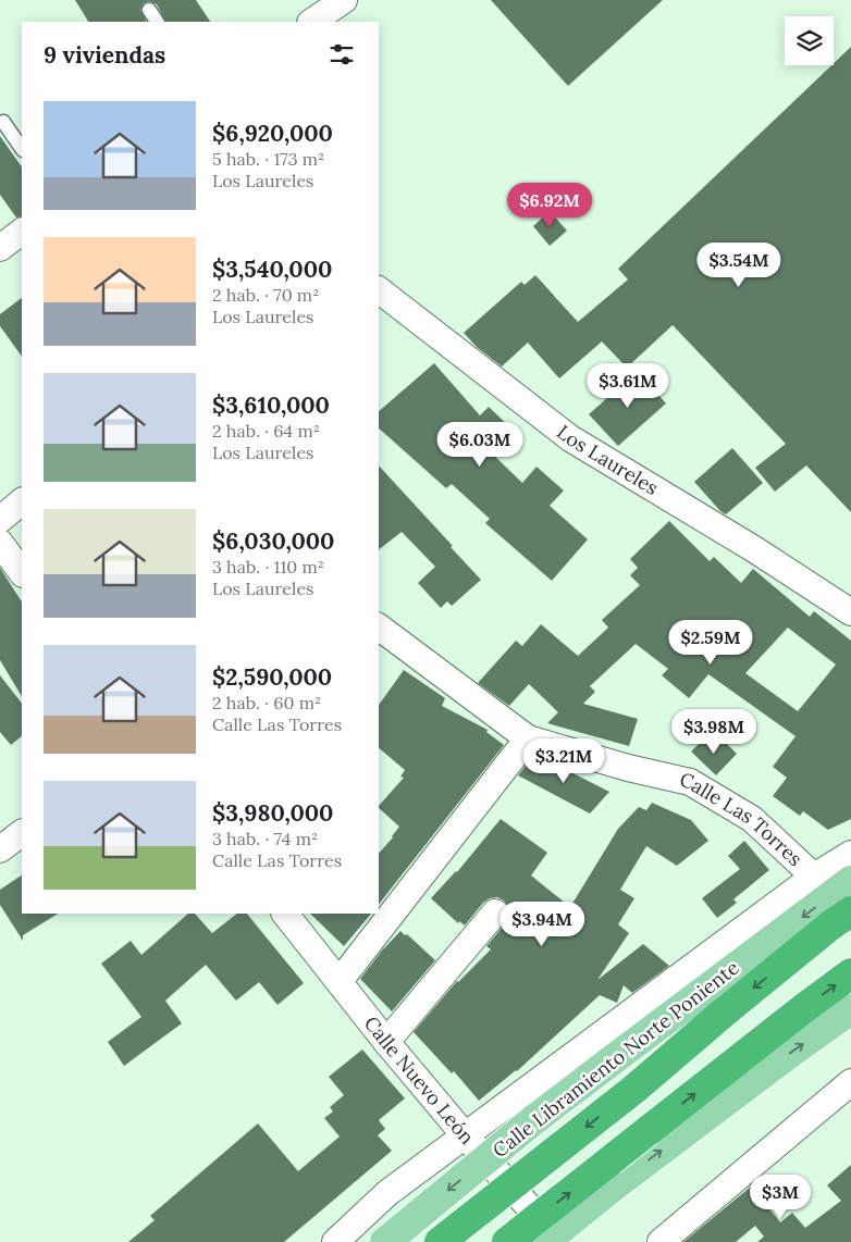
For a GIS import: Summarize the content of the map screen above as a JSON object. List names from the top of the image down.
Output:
{
  "streets": {
    "highway": ["Calle Libramiento Norte Poniente"],
    "street": ["Los Laureles", "Calle Las Torres", "Calle Nuevo León"]
  },
  "page": {
    "heading": "9 viviendas",
    "list": [
      {
        "name": "$6,920,000",
        "note": "5 hab. · 173 m² · Los Laureles"
      },
      {
        "name": "$3,540,000",
        "note": "2 hab. · 70 m² · Los Laureles"
      },
      {
        "name": "$3,610,000",
        "note": "2 hab. · 64 m² · Los Laureles"
      },
      {
        "name": "$6,030,000",
        "note": "3 hab. · 110 m² · Los Laureles"
      },
      {
        "name": "$2,590,000",
        "note": "2 hab. · 60 m² · Calle Las Torres"
      },
      {
        "name": "$3,980,000",
        "note": "3 hab. · 74 m² · Calle Las Torres"
      }
    ],
    "price": [
      "$6.92M",
      "$3.54M",
      "$3.61M",
      "$6.03M",
      "$2.59M",
      "$3.98M",
      "$3.21M",
      "$3.94M",
      "$3M"
    ]
  }
}
